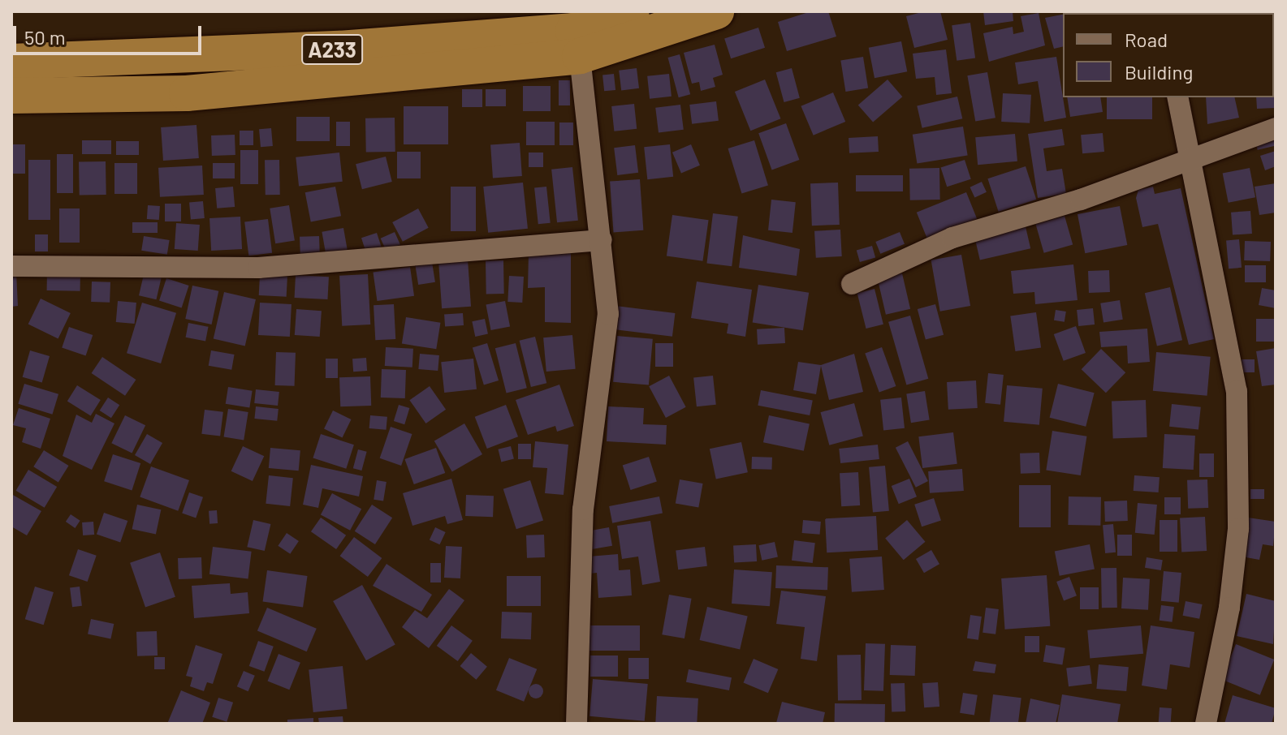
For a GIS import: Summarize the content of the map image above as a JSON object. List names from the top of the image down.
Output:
{
  "streets": {
    "highway": ["A233"]
  },
  "legend": ["Road", "Building"],
  "scale_bar": "50 m"
}
